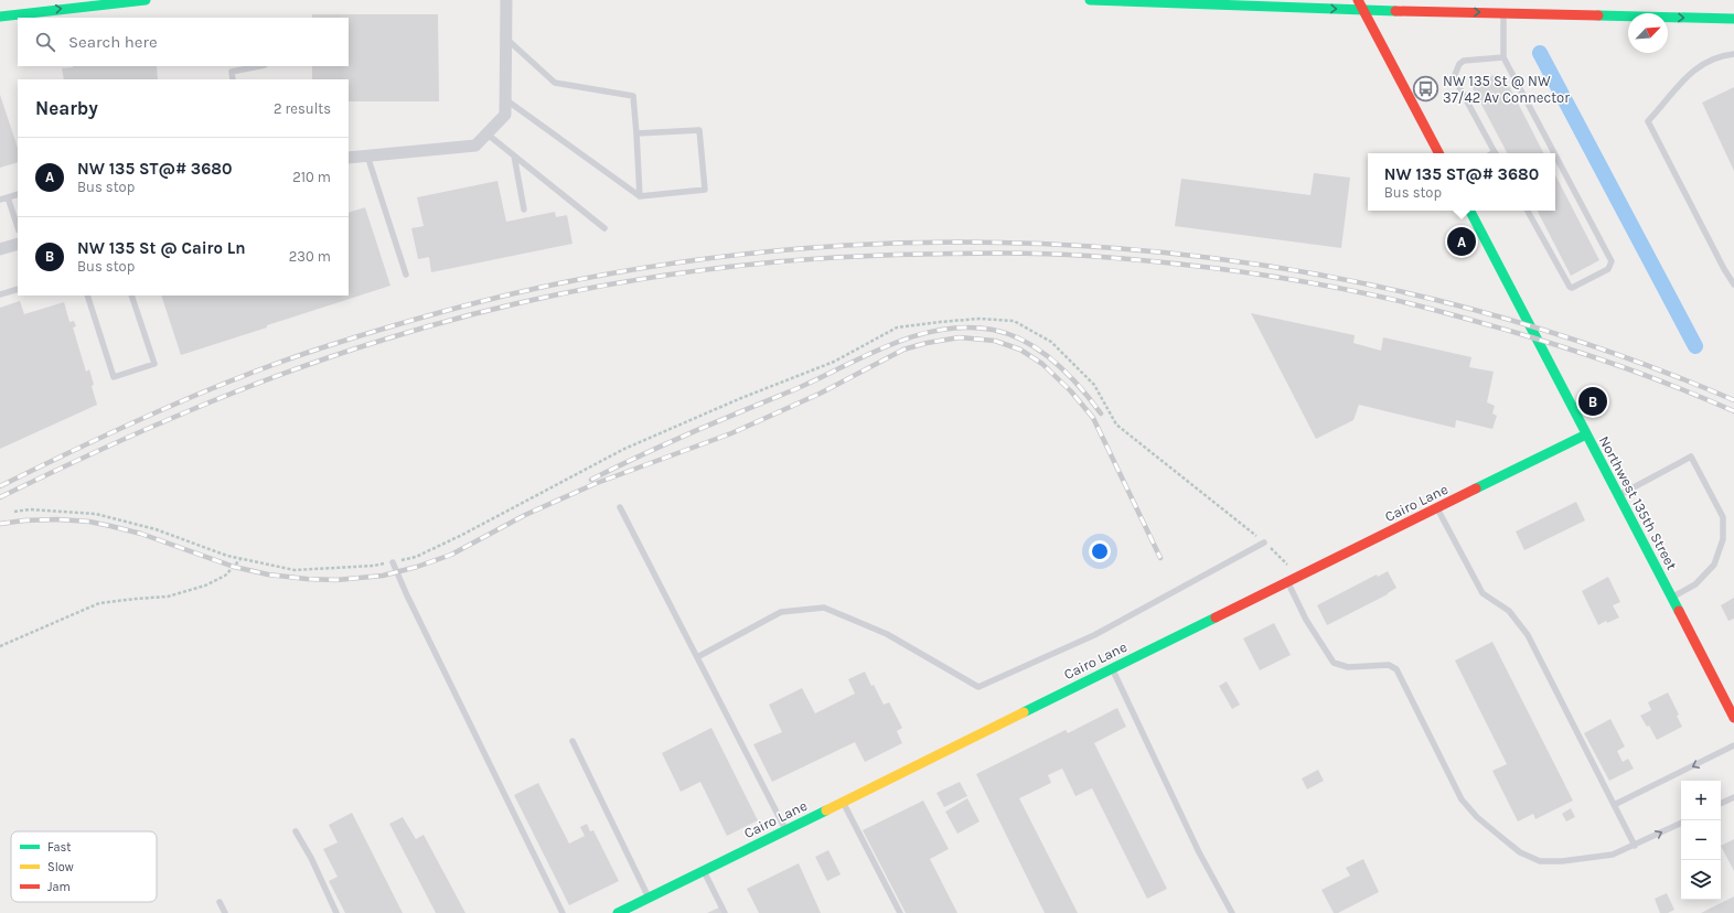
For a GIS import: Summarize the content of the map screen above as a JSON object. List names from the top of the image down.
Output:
{
  "streets": {
    "main road": ["Cairo Lane", "Northwest 135th Street"]
  },
  "crossings": [
    ["Cairo Lane", "Northwest 135th Street"]
  ],
  "places": {
    "bus stop": ["NW 135 St @ NW 37/42 Av Connector"]
  },
  "legend": ["Fast", "Slow", "Jam"],
  "north": "top right",
  "page": {
    "search": "Search here",
    "heading": ["Nearby", "2 results"],
    "list": [
      {
        "mark": "A",
        "name": "NW 135 ST@# 3680",
        "note": "Bus stop",
        "value": "210 m"
      },
      {
        "mark": "B",
        "name": "NW 135 St @ Cairo Ln",
        "note": "Bus stop",
        "value": "230 m"
      }
    ],
    "popup": ["NW 135 ST@# 3680", "Bus stop"],
    "pins": ["A", "B"],
    "map_buttons": ["+", "−"]
  }
}
